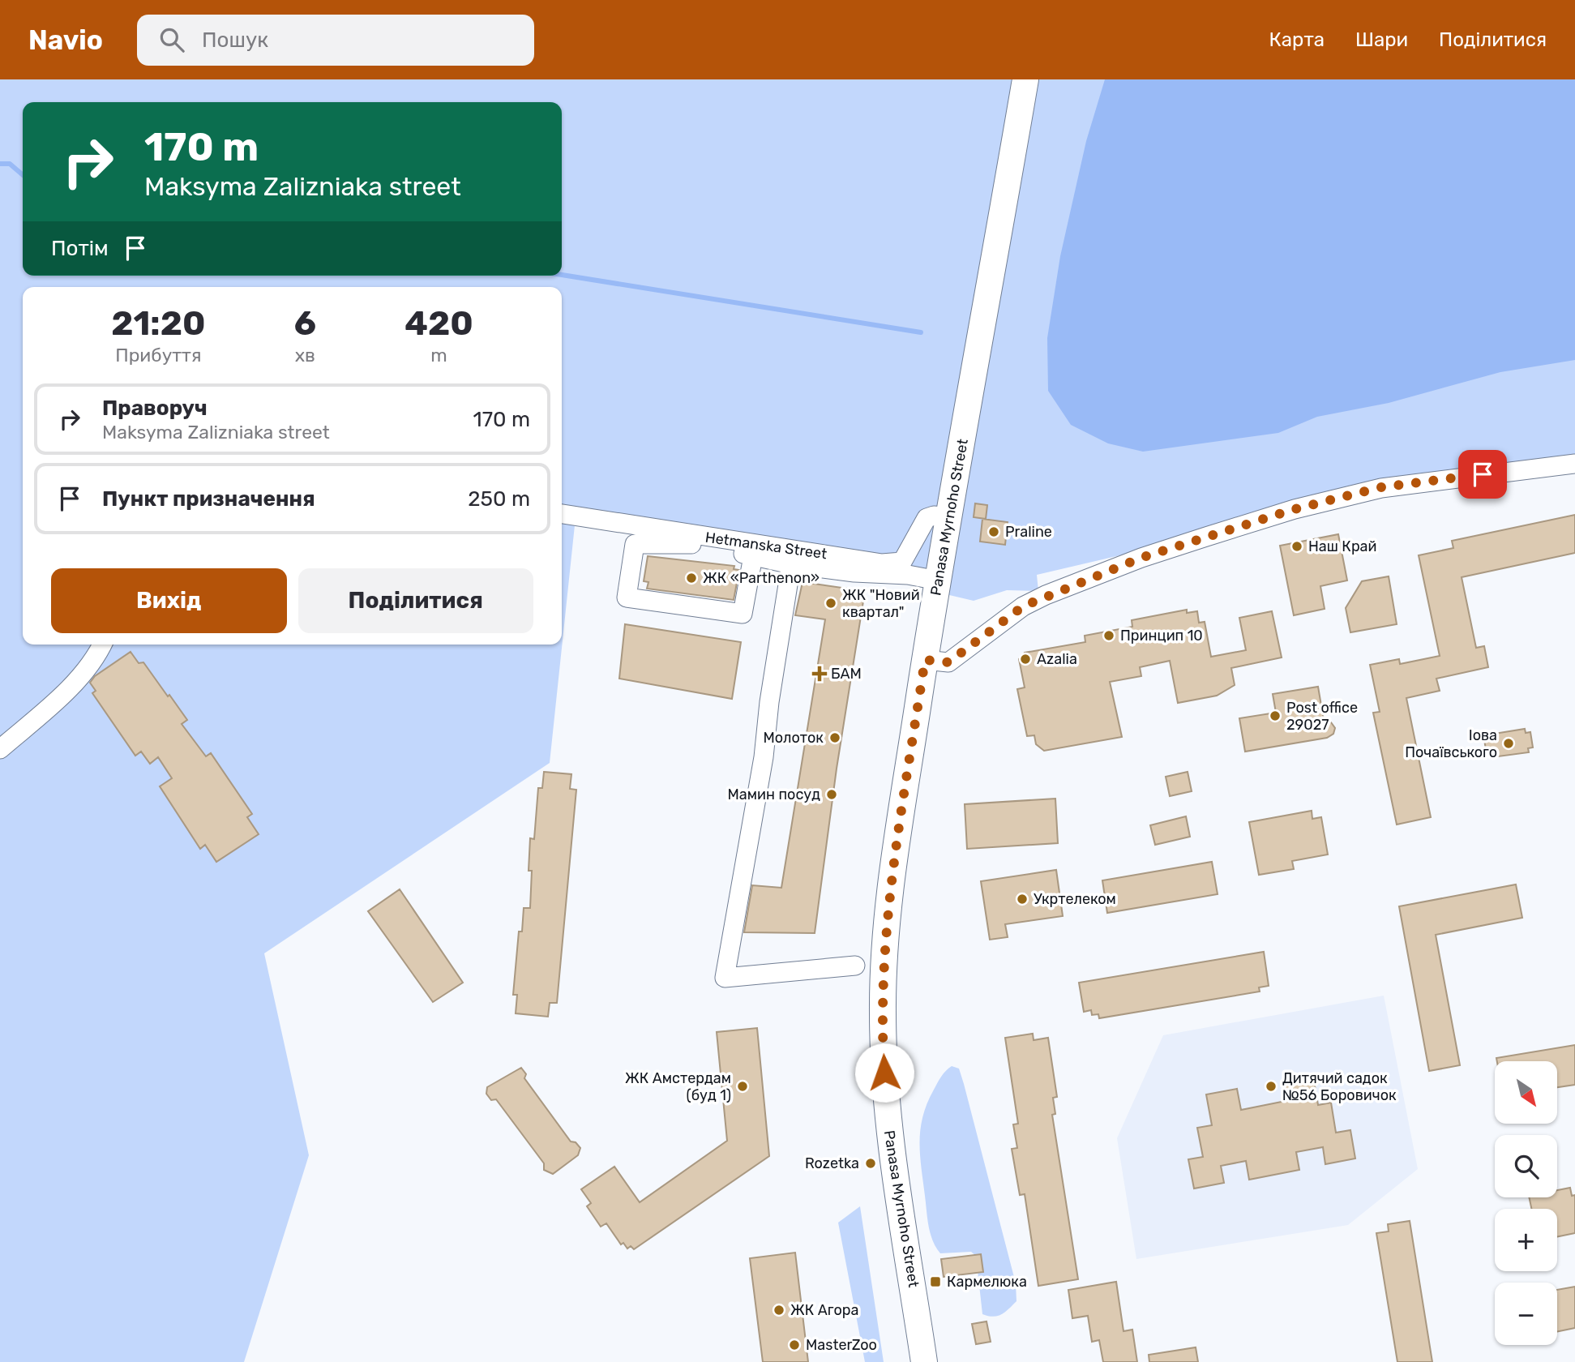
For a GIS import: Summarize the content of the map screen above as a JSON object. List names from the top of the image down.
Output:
{
  "streets": {
    "main road": ["Panasa Myrnoho Street"],
    "street": ["Hetmanska Street"]
  },
  "crossings": [
    ["Panasa Myrnoho Street", "Hetmanska Street"]
  ],
  "places": {
    "other": [
      "Praline",
      "Наш Край",
      "ЖК «Parthenon»",
      "ЖК \"Новий квартал\"",
      "Принцип 10",
      "Azalia",
      "Post office 29027",
      "Молоток",
      "Іова Почаївського",
      "Мамин посуд",
      "Укртелеком",
      "ЖК Амстердам (буд 1)",
      "Дитячий садок №56 Боровичок",
      "Rozetka",
      "ЖК Агора",
      "MasterZoo"
    ],
    "health": ["БАМ"],
    "transit": ["Кармелюка"]
  },
  "north": "bottom right",
  "page": {
    "header": "Navio",
    "search": "Пошук",
    "nav": ["Карта", "Шари", "Поділитися"],
    "turn": ["170 m", "Maksyma Zalizniaka street"],
    "then": "Потім",
    "eta": [
      "21:20",
      "Прибуття",
      "6",
      "хв",
      "420",
      "m"
    ],
    "list": [
      {
        "name": "Праворуч",
        "note": "Maksyma Zalizniaka street",
        "value": "170 m"
      },
      {
        "name": "Пункт призначення",
        "value": "250 m"
      }
    ],
    "buttons": ["Вихід", "Поділитися"],
    "map_buttons": ["+", "−"]
  }
}
